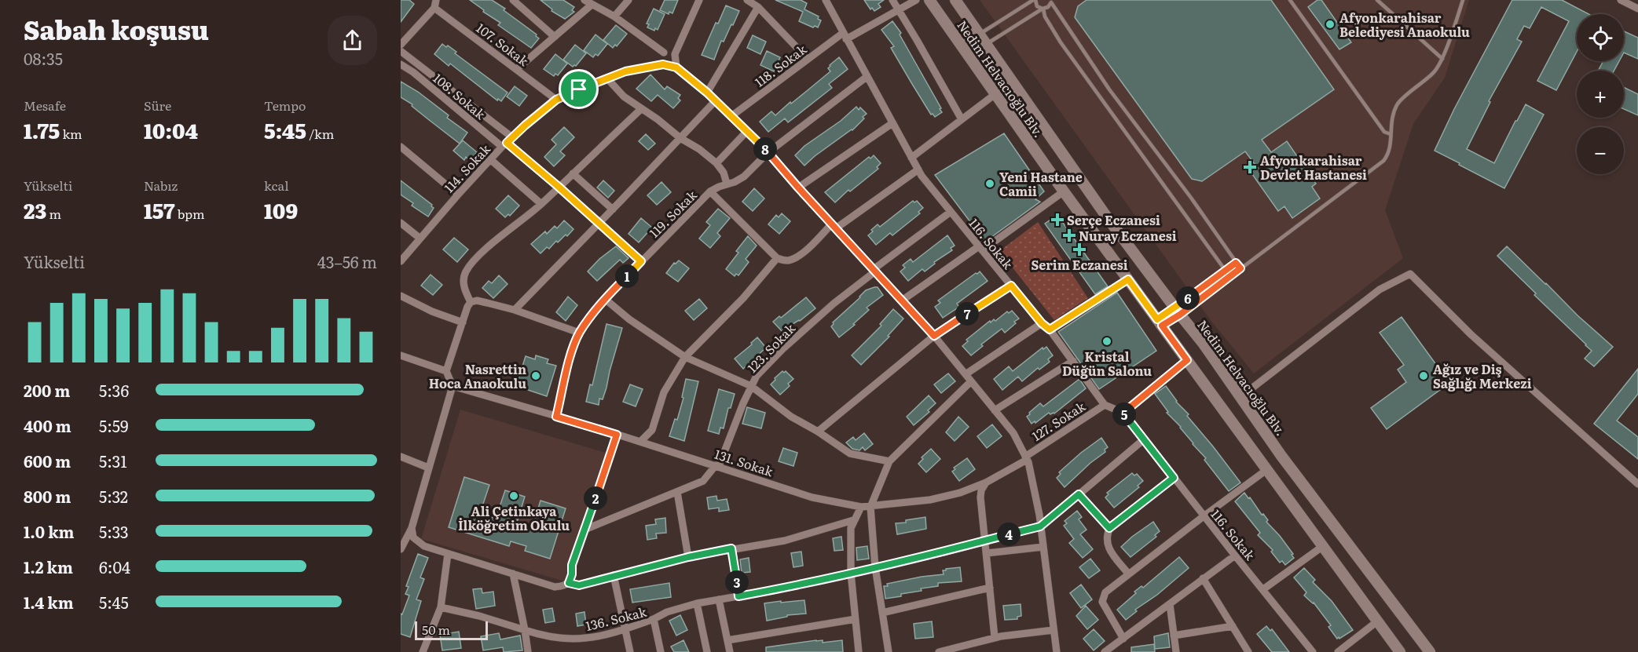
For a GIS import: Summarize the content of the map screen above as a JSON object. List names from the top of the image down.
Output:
{
  "streets": {
    "main road": ["Nedim Helvacıoğlu Blv."],
    "street": [
      "107. Sokak",
      "118. Sokak",
      "108. Sokak",
      "114. Sokak",
      "119. Sokak",
      "116. Sokak",
      "123. Sokak",
      "127. Sokak",
      "131. Sokak",
      "136. Sokak"
    ]
  },
  "crossings": [
    ["107. Sokak", "114. Sokak"],
    ["118. Sokak", "116. Sokak"],
    ["108. Sokak", "114. Sokak"],
    ["119. Sokak", "116. Sokak"],
    ["119. Sokak", "131. Sokak"],
    ["116. Sokak", "123. Sokak"],
    ["116. Sokak", "127. Sokak"],
    ["123. Sokak", "131. Sokak"],
    ["127. Sokak", "131. Sokak"]
  ],
  "places": {
    "other": [
      "Afyonkarahisar Belediyesi Anaokulu",
      "Yeni Hastane Camii",
      "Kristal Düğün Salonu",
      "Nasrettin Hoca Anaokulu",
      "Ağız ve Diş Sağlığı Merkezi",
      "Ali Çetinkaya İlköğretim Okulu"
    ],
    "health": [
      "Afyonkarahisar Devlet Hastanesi",
      "Serçe Eczanesi",
      "Nuray Eczanesi",
      "Serim Eczanesi"
    ]
  },
  "scale_bar": "50 m",
  "page": {
    "heading": ["Sabah koşusu", "08:35"],
    "map_buttons": ["+", "−"],
    "stats": [
      ["Mesafe", "1.75 km"],
      ["Süre", "10:04"],
      ["Tempo", "5:45 /km"],
      ["Yükselti", "23 m"],
      ["Nabız", "157 bpm"],
      ["kcal", "109"]
    ],
    "pins": [
      "8",
      "1",
      "6",
      "7",
      "5",
      "2",
      "4",
      "3"
    ],
    "chart": ["Yükselti", "43–56 m"],
    "list": [
      {
        "name": "200 m",
        "note": "5:36"
      },
      {
        "name": "400 m",
        "note": "5:59"
      },
      {
        "name": "600 m",
        "note": "5:31"
      },
      {
        "name": "800 m",
        "note": "5:32"
      },
      {
        "name": "1.0 km",
        "note": "5:33"
      },
      {
        "name": "1.2 km",
        "note": "6:04"
      },
      {
        "name": "1.4 km",
        "note": "5:45"
      }
    ],
    "scale": "50 m"
  }
}
